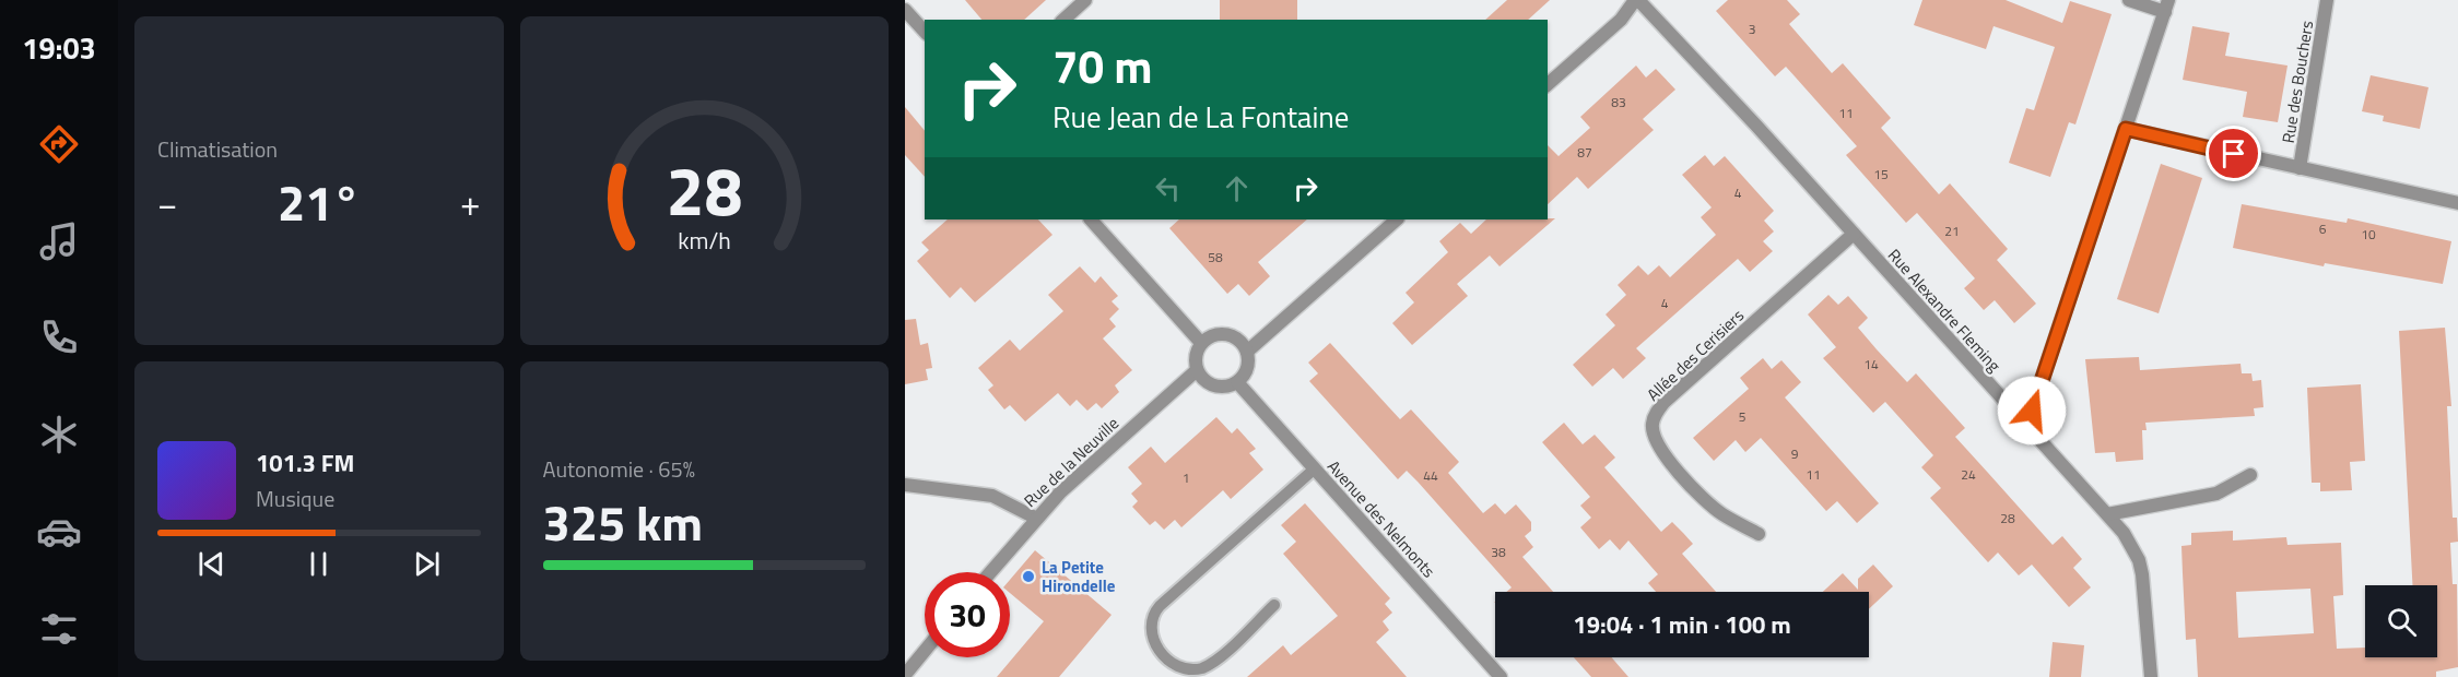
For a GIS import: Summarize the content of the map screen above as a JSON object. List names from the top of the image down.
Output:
{
  "streets": {
    "street": [
      "Rue des Bouchers",
      "Rue Alexandre Fleming",
      "Allée des Cerisiers",
      "Rue de la Neuville",
      "Avenue des Nelmonts"
    ]
  },
  "crossings": [
    ["Rue Alexandre Fleming", "Allée des Cerisiers"],
    ["Rue de la Neuville", "Avenue des Nelmonts"]
  ],
  "places": ["La Petite Hirondelle"],
  "house_numbers": [
    "3",
    "83",
    "11",
    "87",
    "15",
    "4",
    "6",
    "21",
    "10",
    "58",
    "4",
    "14",
    "5",
    "9",
    "11",
    "24",
    "44",
    "1",
    "28",
    "38"
  ],
  "page": {
    "tabs": "19:03",
    "tile": [
      "Climatisation",
      ["Autonomie · 65%", "325 km"]
    ],
    "turn": ["70 m", "Rue Jean de La Fontaine"],
    "heat": ["−", "21°", "+"],
    "song": ["101.3 FM", "Musique"],
    "limit": "30",
    "trip": "19:04 · 1 min · 100 m",
    "gauge": ["28", "km/h"]
  }
}
